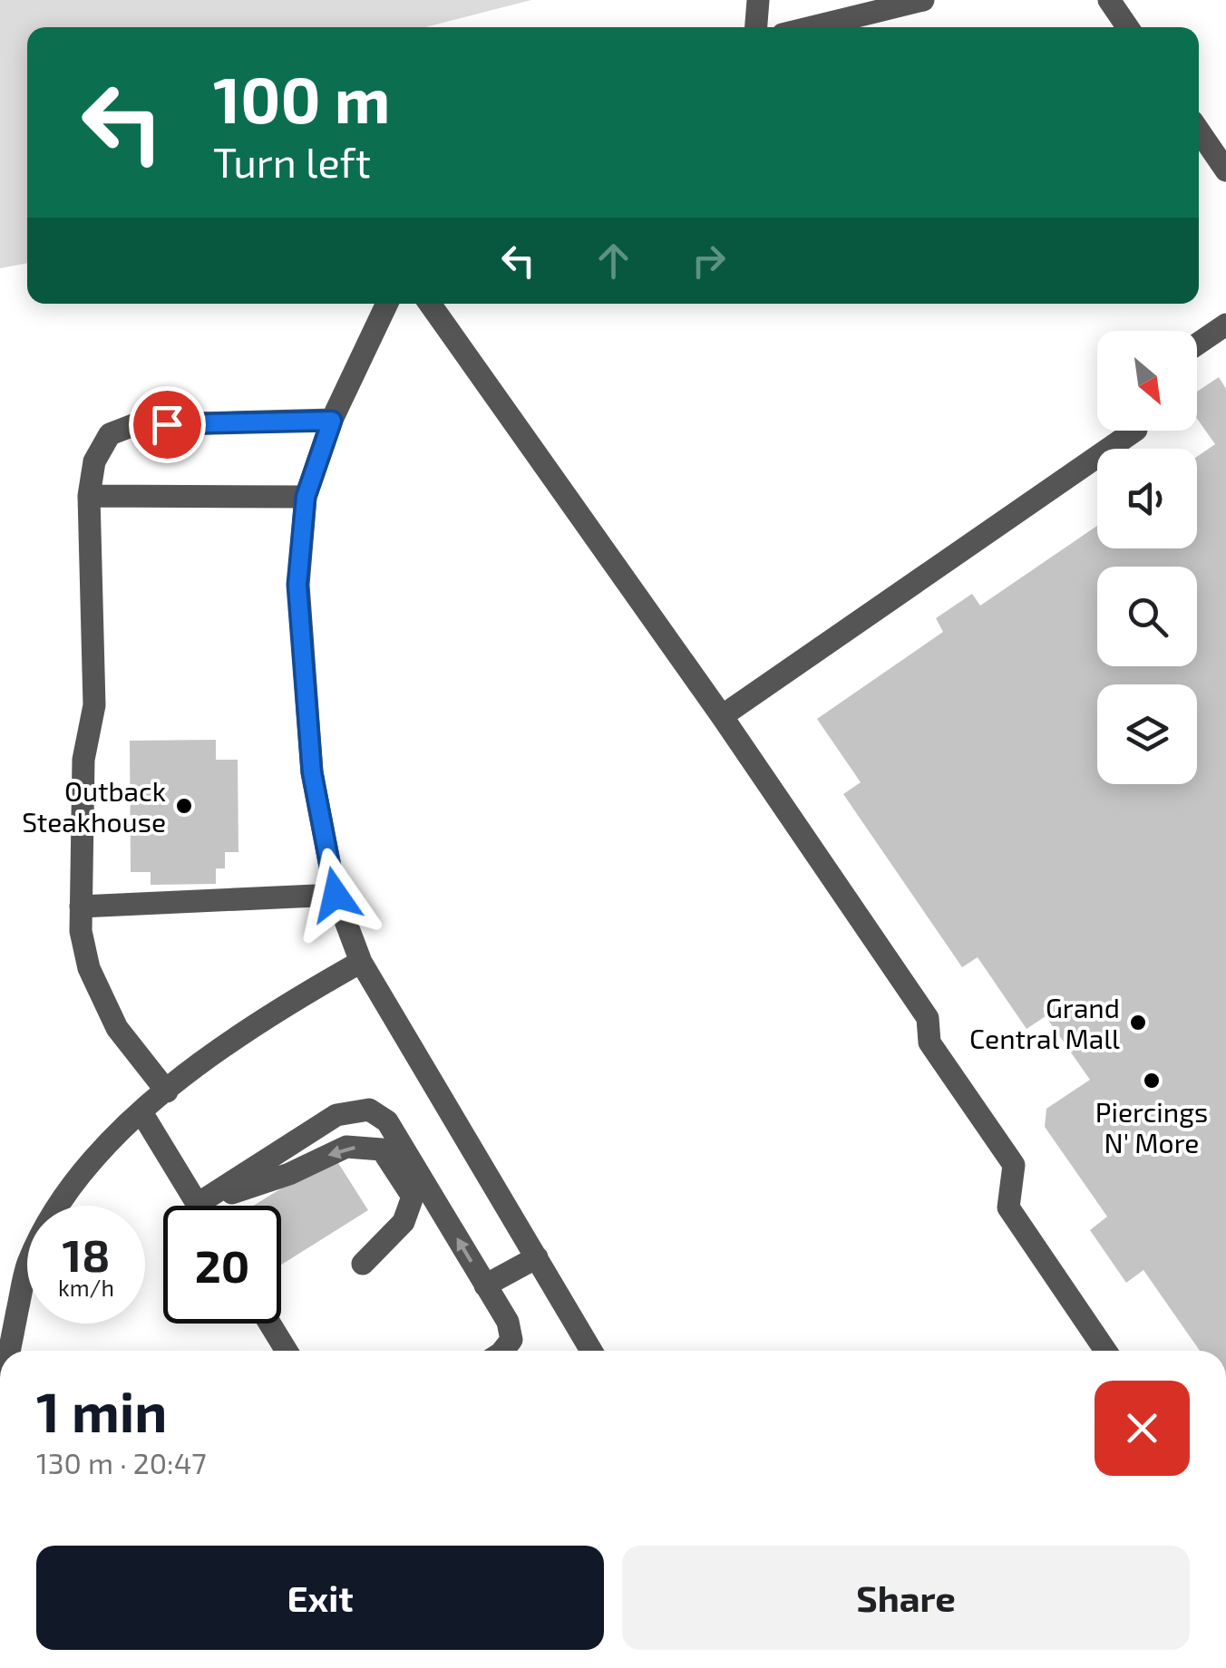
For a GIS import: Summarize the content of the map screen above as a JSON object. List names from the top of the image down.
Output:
{
  "places": ["Outback Steakhouse", "Grand Central Mall", "Piercings N' More"],
  "north": "bottom right",
  "page": {
    "turn": ["100 m", "Turn left"],
    "speed": "18 km/h",
    "limit": "20",
    "heading": ["1 min", "130 m · 20:47"],
    "buttons": ["Exit", "Share"]
  }
}
